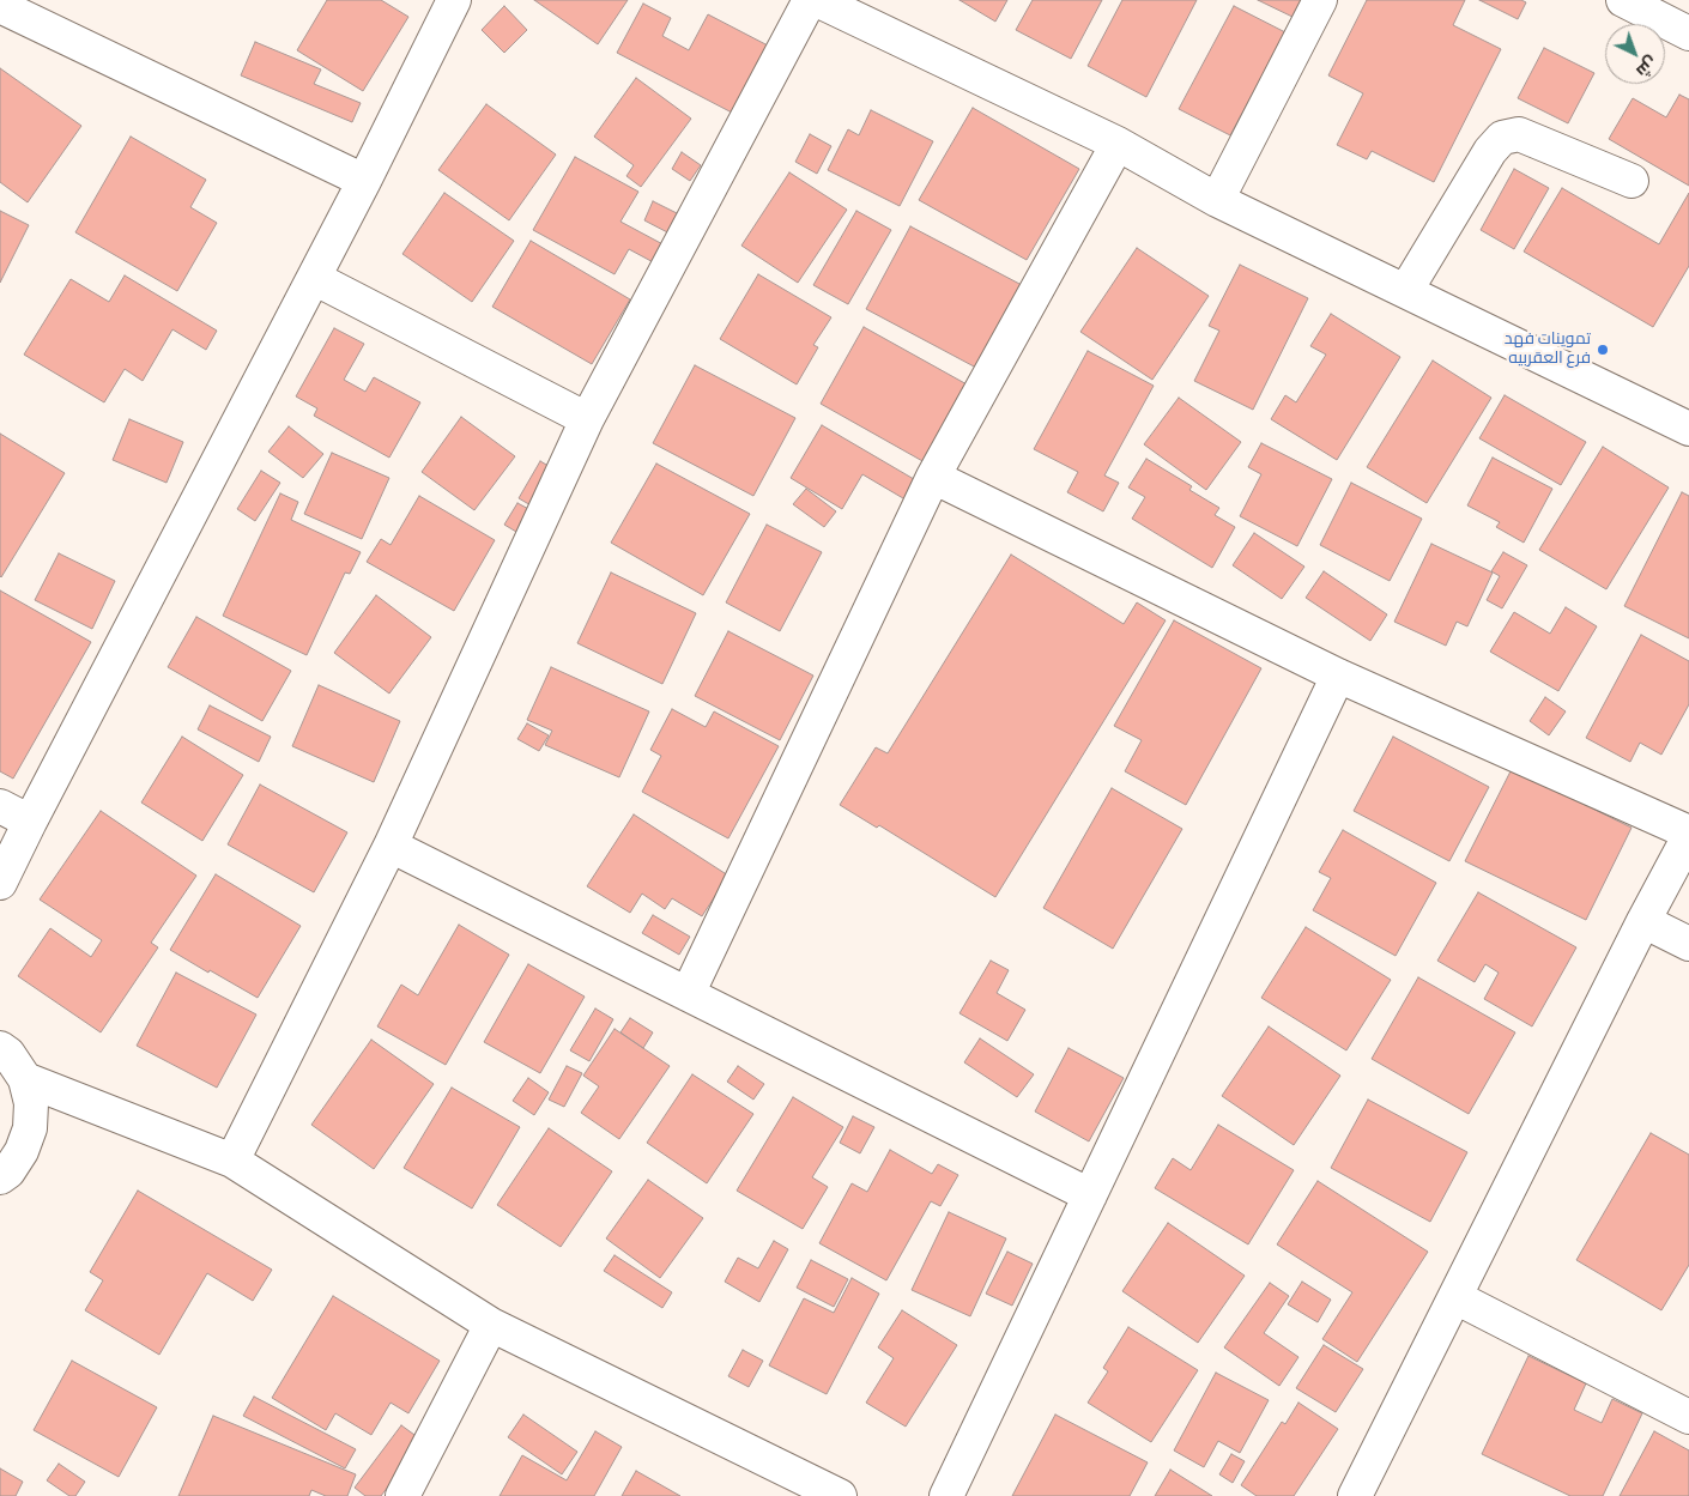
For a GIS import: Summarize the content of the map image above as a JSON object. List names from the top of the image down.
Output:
{
  "places": ["تموينات فهد فرع العقربيه"],
  "north": "bottom right"
}
